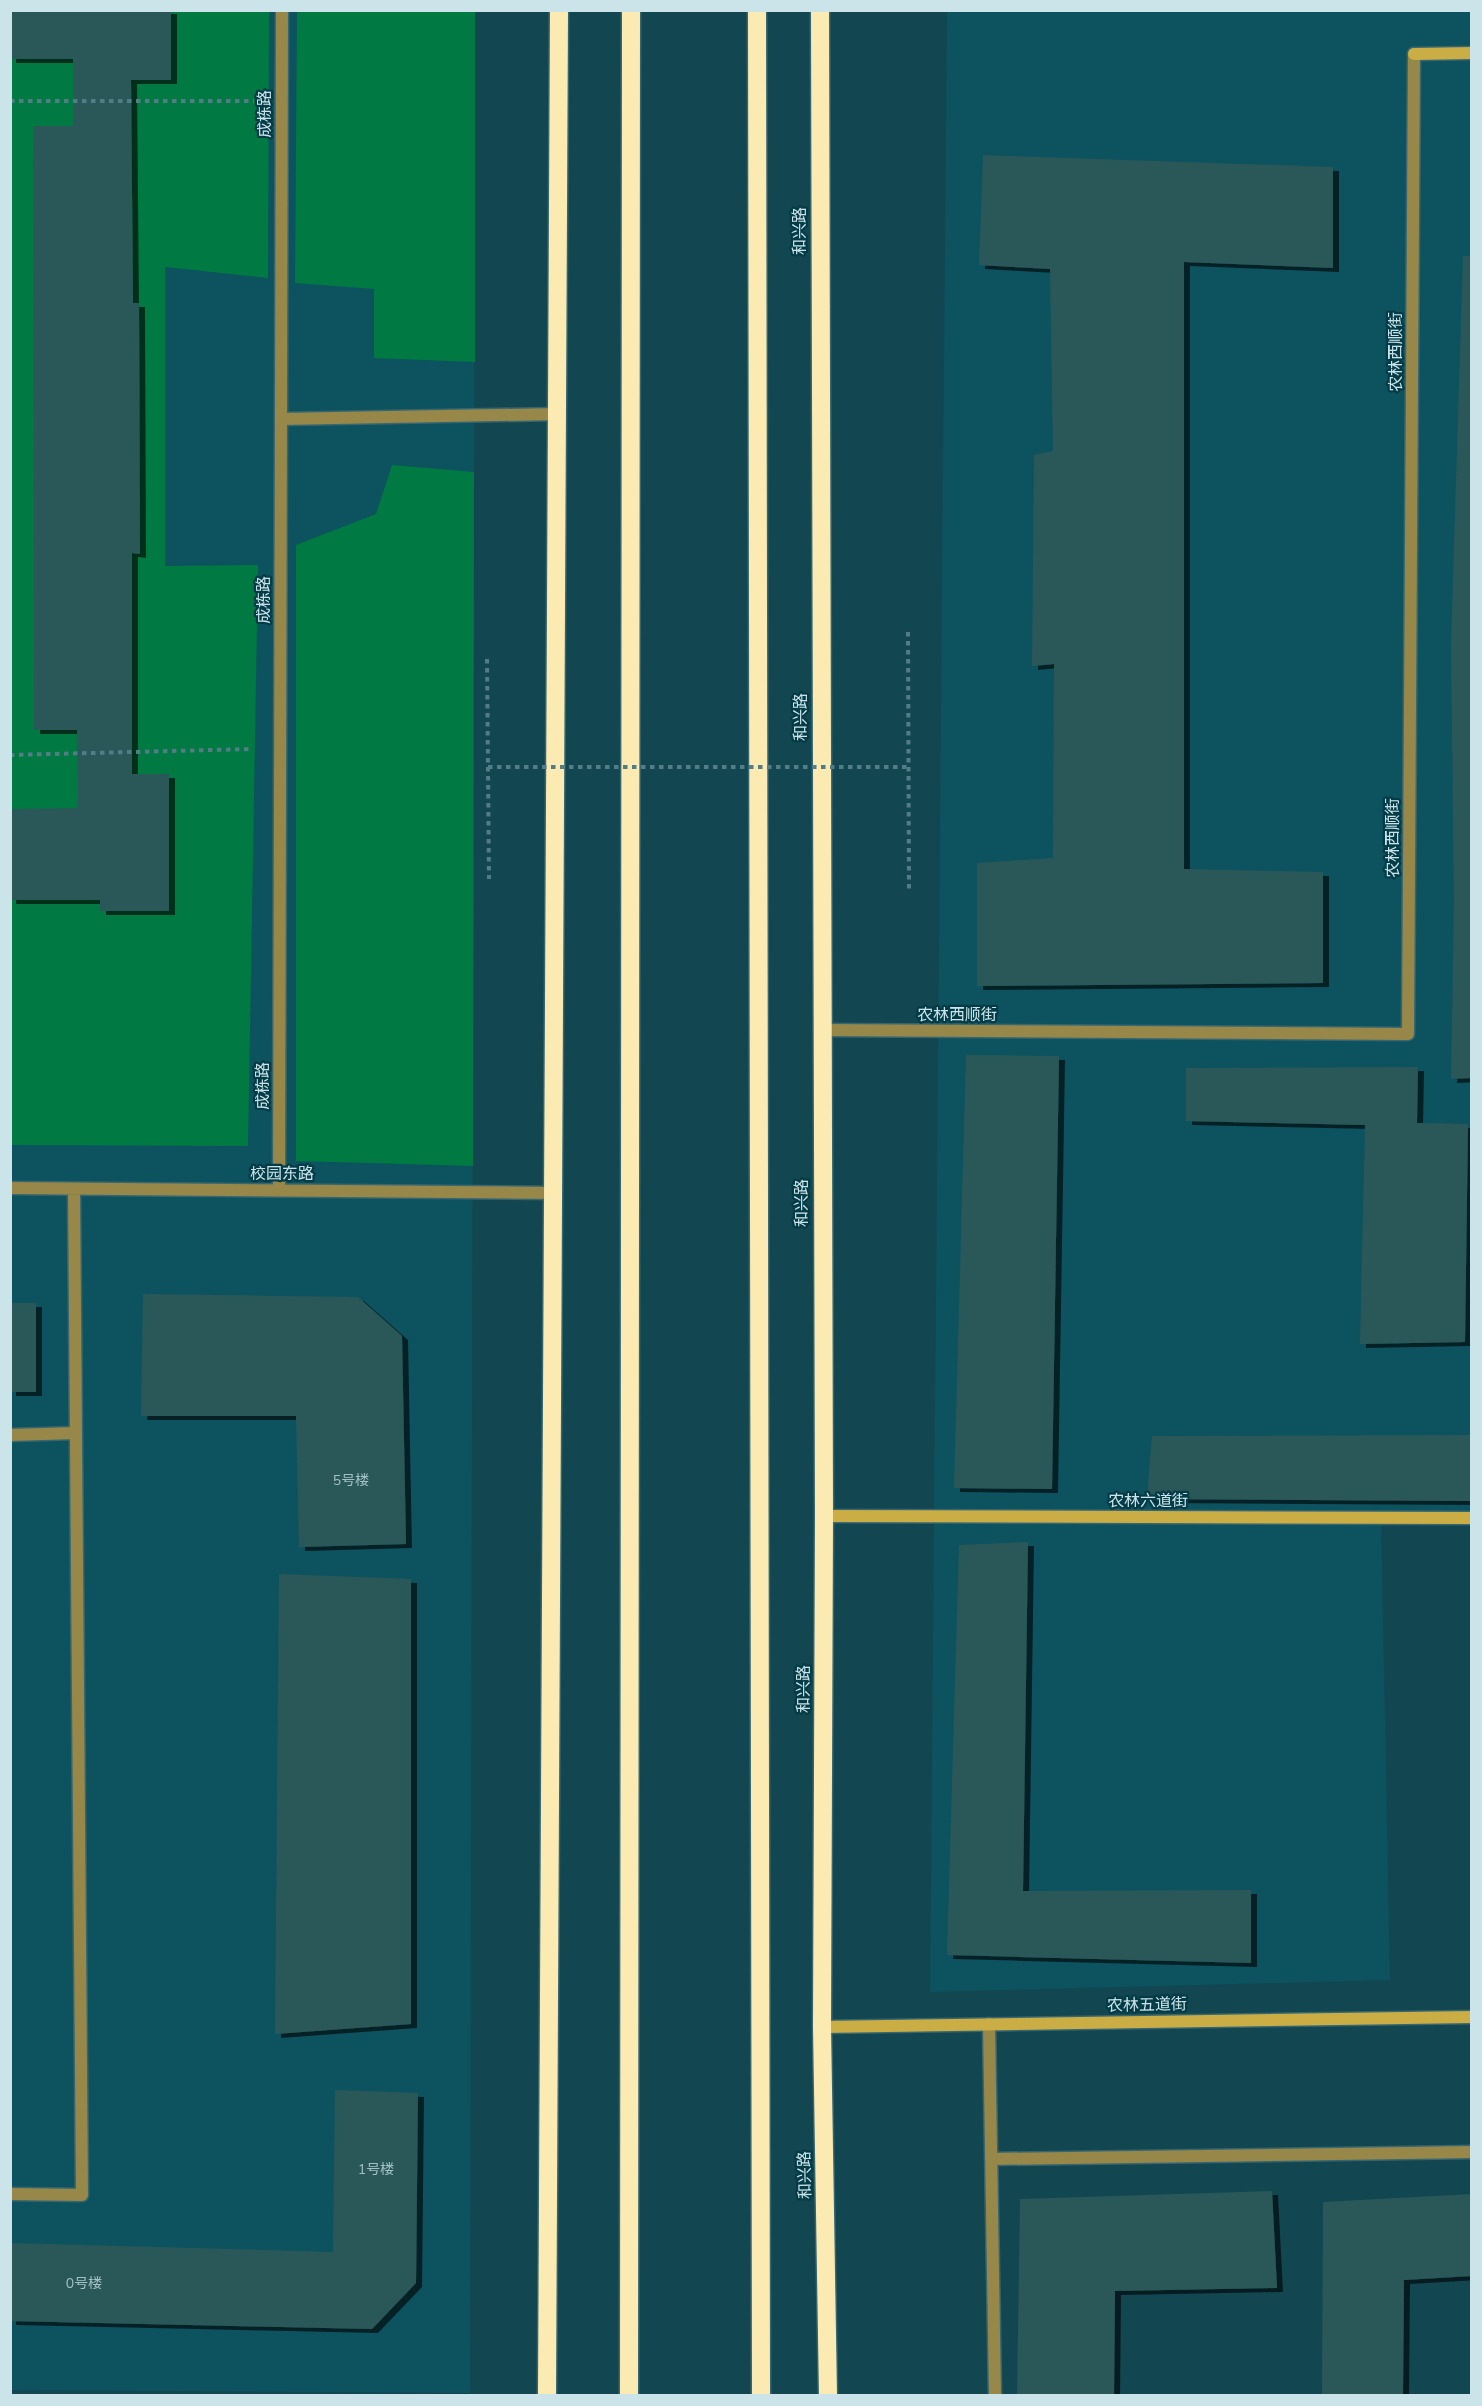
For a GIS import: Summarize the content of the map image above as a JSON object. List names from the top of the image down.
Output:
{
  "streets": {
    "highway": ["和兴路"],
    "street": [
      "成栋路",
      "农林西顺街",
      "校园东路",
      "农林六道街",
      "农林五道街"
    ]
  },
  "crossings": [
    ["成栋路", "校园东路"],
    ["和兴路", "农林西顺街"],
    ["和兴路", "农林六道街"],
    ["和兴路", "农林五道街"]
  ],
  "house_numbers": ["5号楼", "1号楼", "0号楼"]
}
